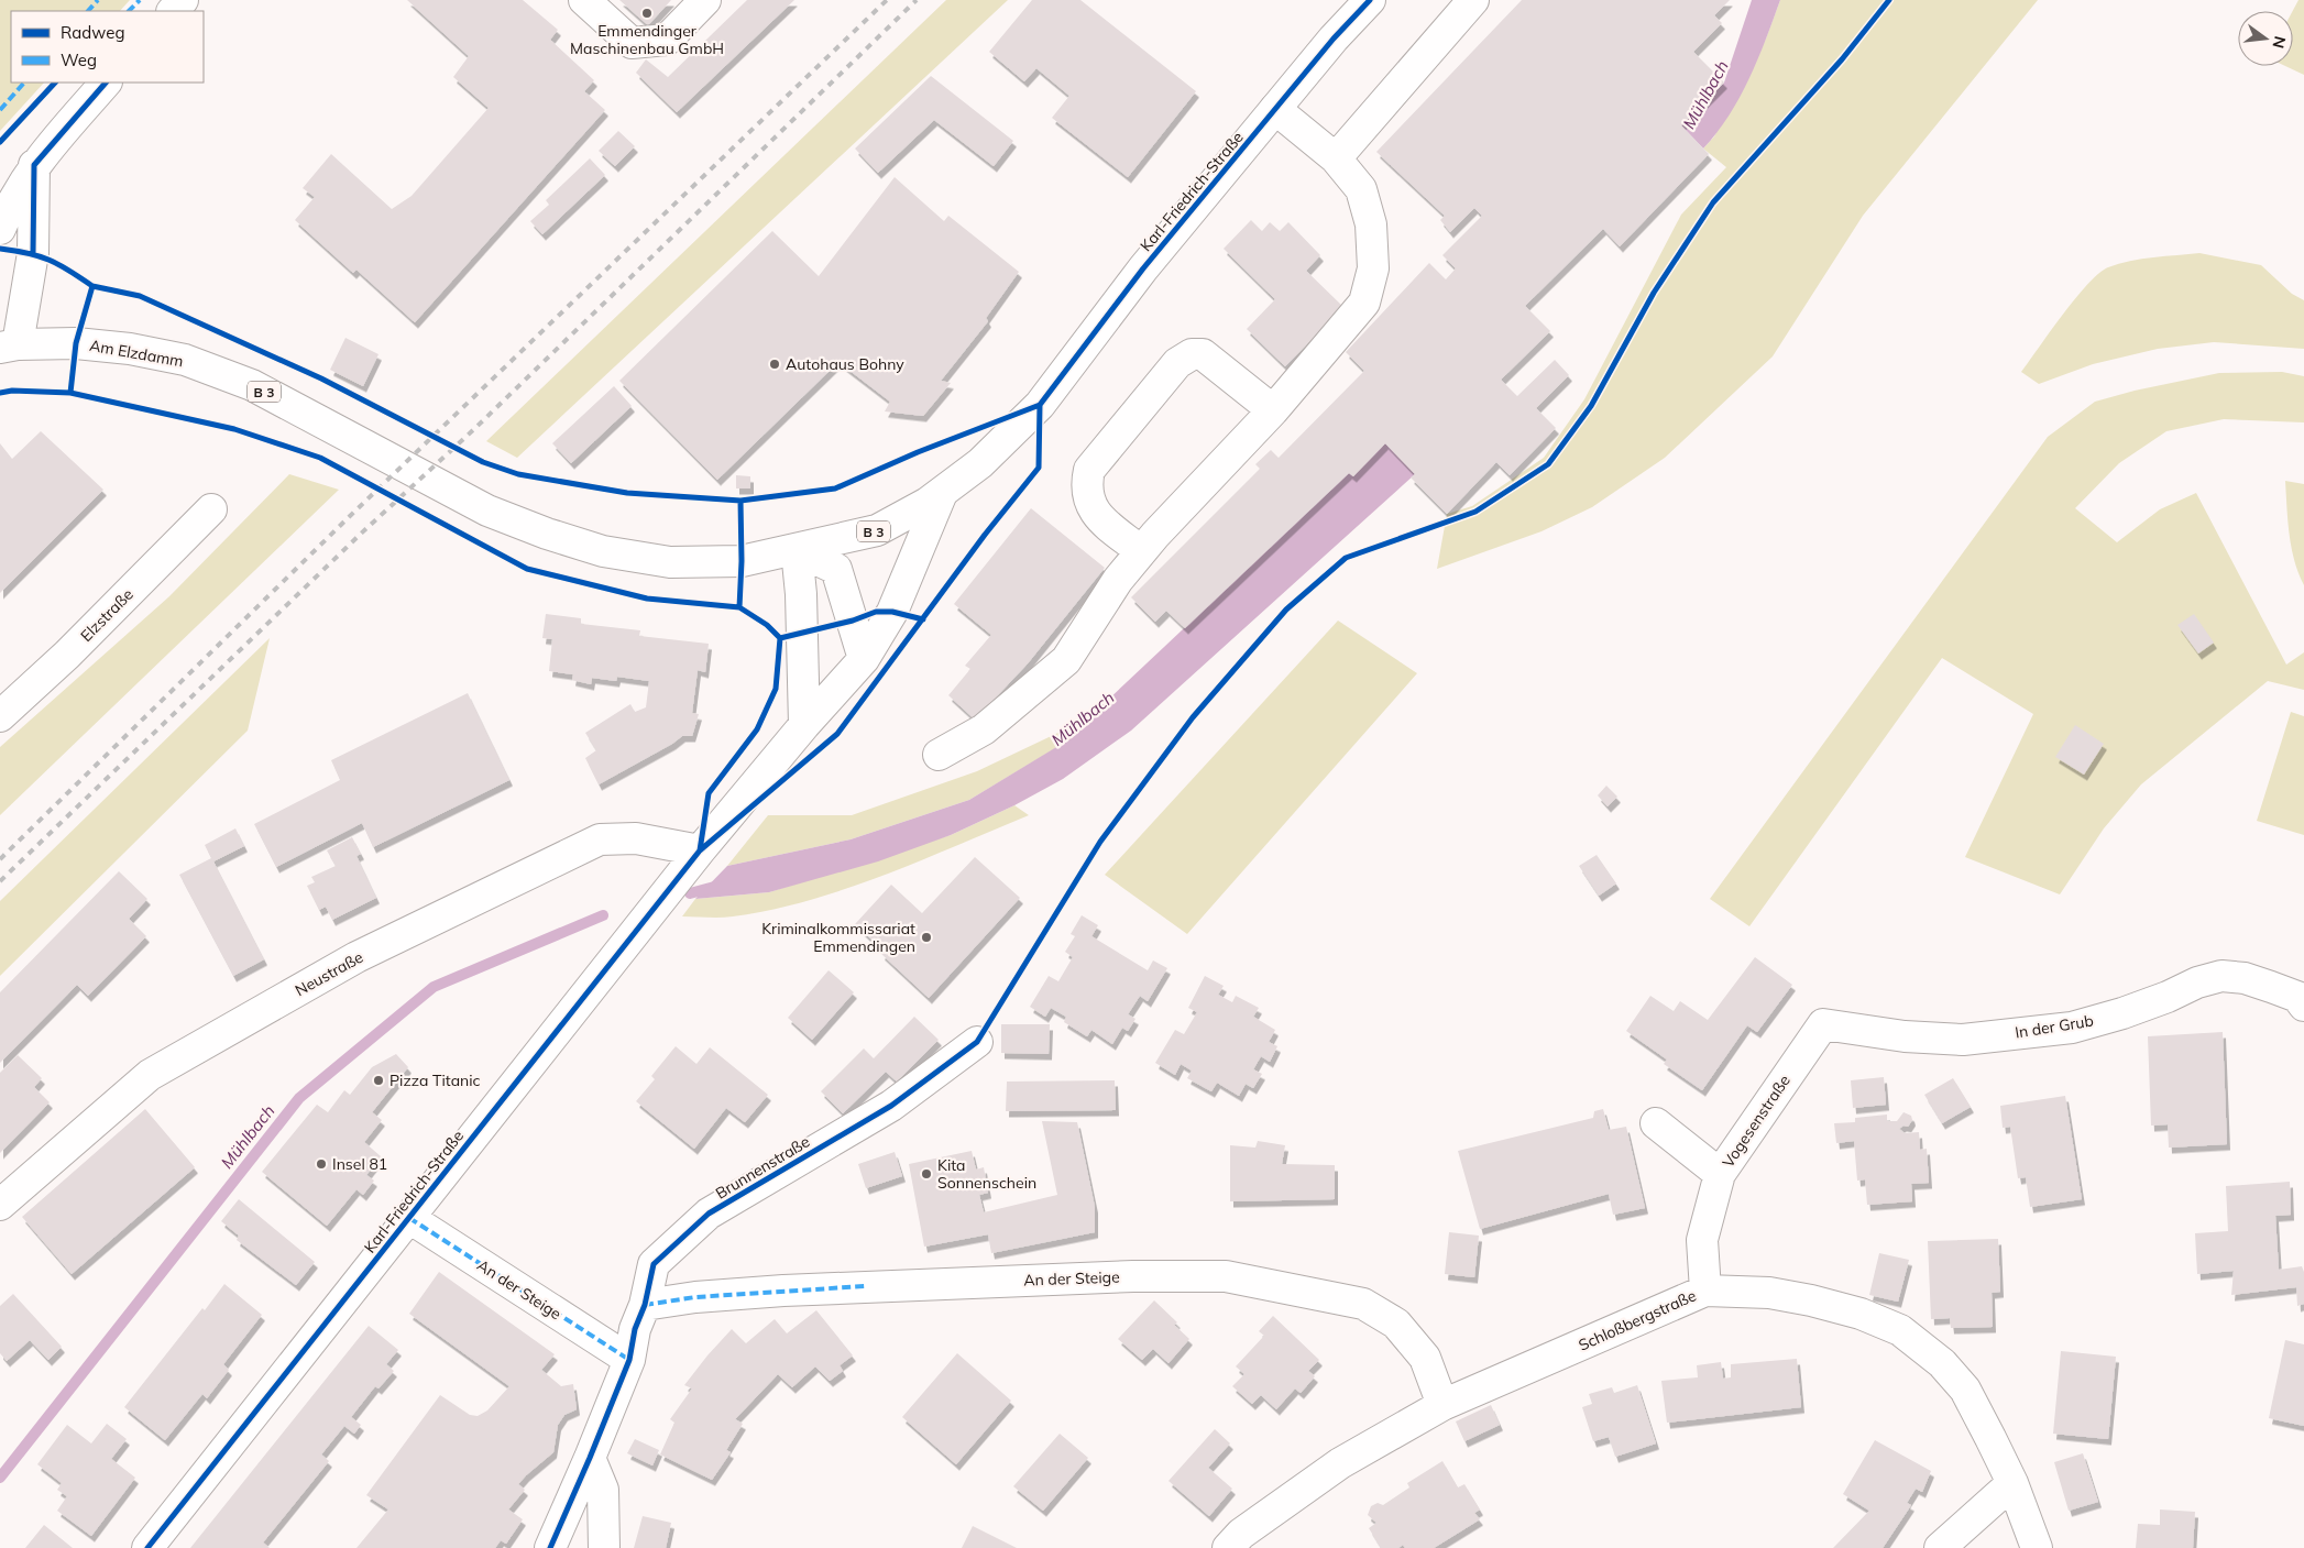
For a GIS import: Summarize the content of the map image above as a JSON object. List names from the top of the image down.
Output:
{
  "streets": {
    "street": [
      "Karl-Friedrich-Straße",
      "Am Elzdamm",
      "B 3",
      "Elzstraße",
      "Neustraße",
      "In der Grub",
      "Vogesenstraße",
      "Brunnenstraße",
      "An der Steige",
      "Schloßbergstraße"
    ]
  },
  "crossings": [
    ["Karl-Friedrich-Straße", "Am Elzdamm"],
    ["Karl-Friedrich-Straße", "Neustraße"],
    ["Karl-Friedrich-Straße", "An der Steige"],
    ["In der Grub", "Vogesenstraße"],
    ["Vogesenstraße", "Schloßbergstraße"],
    ["Brunnenstraße", "An der Steige"],
    ["An der Steige", "Schloßbergstraße"]
  ],
  "water": ["Mühlbach"],
  "places": [
    "Emmendinger Maschinenbau GmbH",
    "Autohaus Bohny",
    "Kriminalkommissariat Emmendingen",
    "Pizza Titanic",
    "Insel 81",
    "Kita Sonnenschein"
  ],
  "legend": ["Radweg", "Weg"],
  "north": "right"
}
